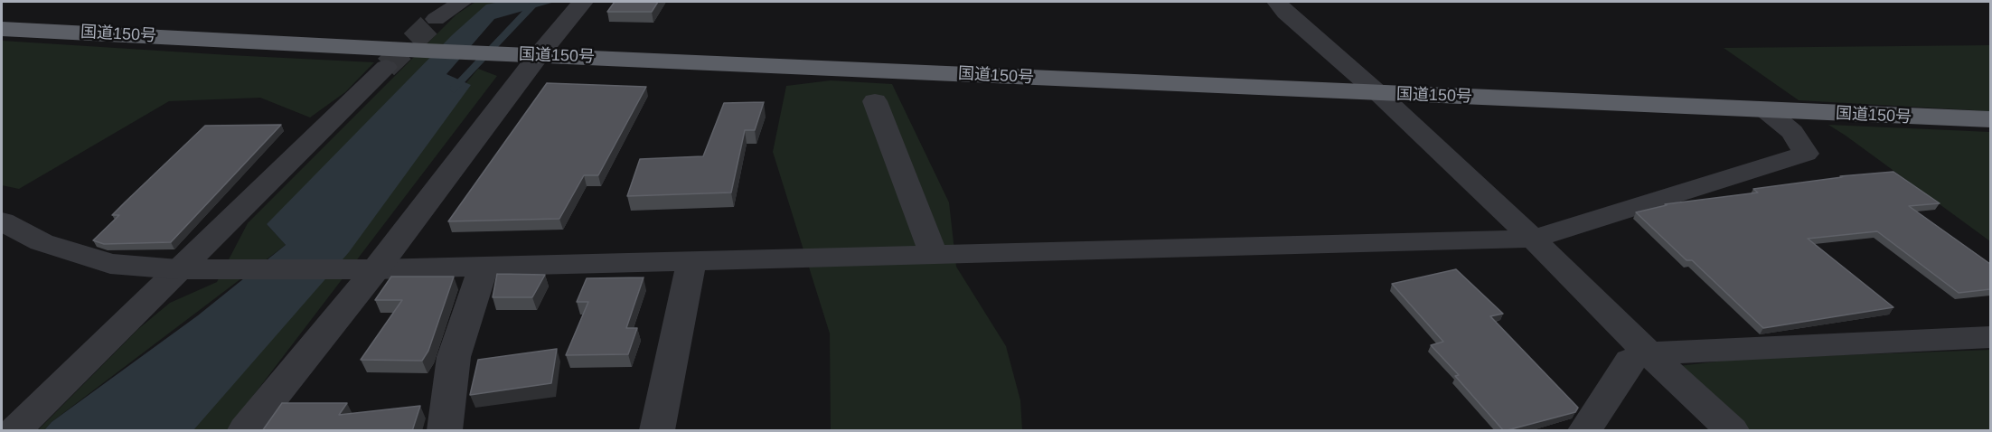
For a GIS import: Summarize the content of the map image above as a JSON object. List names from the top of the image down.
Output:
{
  "streets": {
    "highway": ["国道150号"]
  }
}
